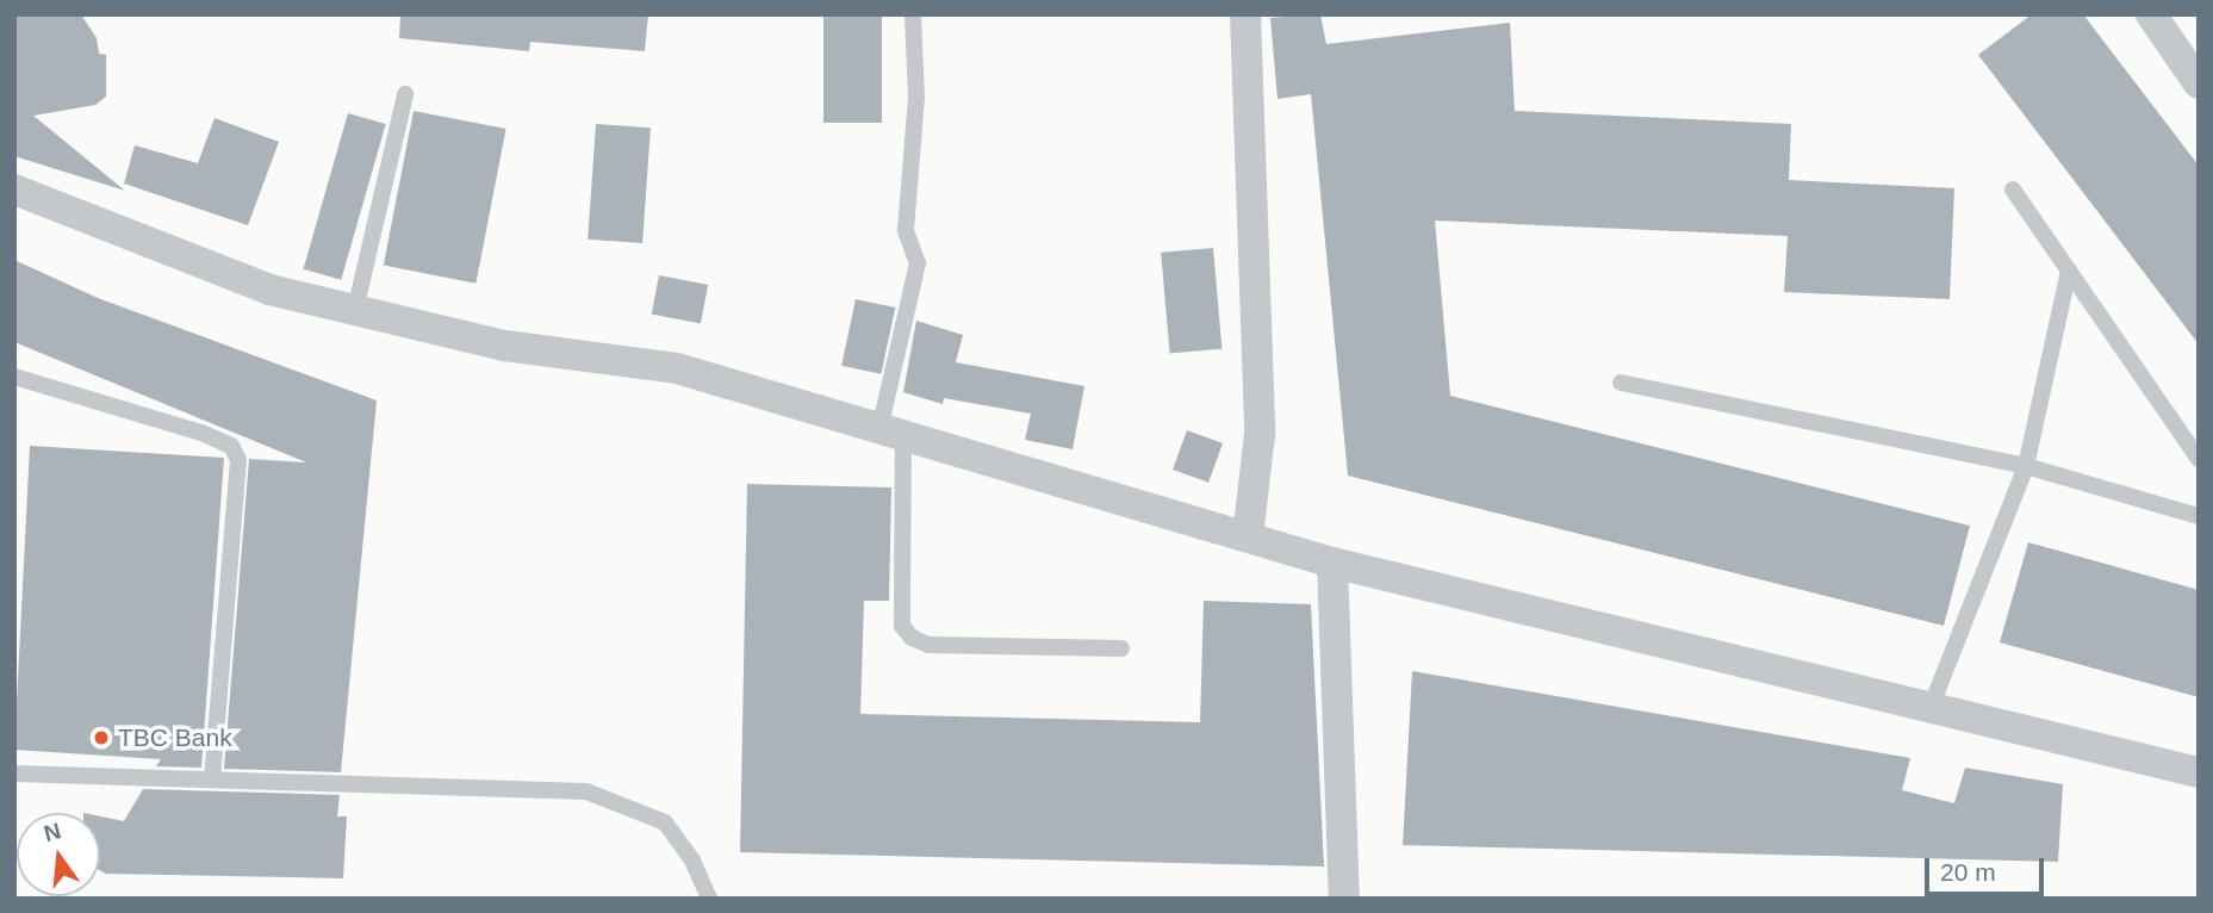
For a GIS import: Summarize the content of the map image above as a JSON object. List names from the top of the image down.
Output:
{
  "places": ["TBC Bank"],
  "scale_bar": "20 m",
  "north": "top"
}
